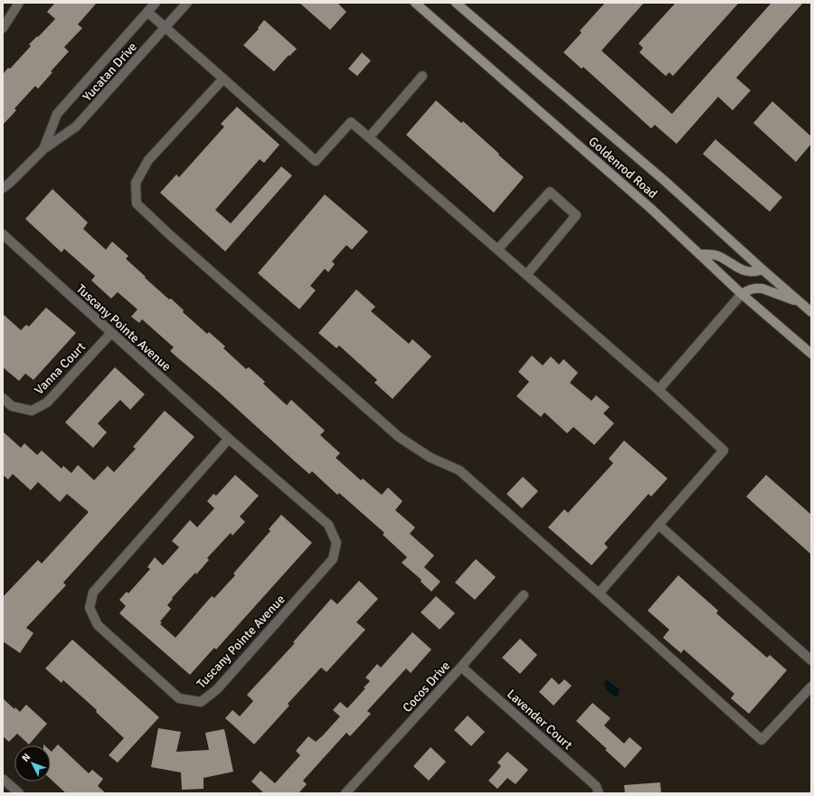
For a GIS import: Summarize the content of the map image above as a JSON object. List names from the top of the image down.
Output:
{
  "streets": {
    "main road": ["Goldenrod Road"],
    "street": [
      "Yucatan Drive",
      "Tuscany Pointe Avenue",
      "Vanna Court",
      "Cocos Drive",
      "Lavender Court"
    ]
  },
  "crossings": [
    ["Tuscany Pointe Avenue", "Vanna Court"],
    ["Cocos Drive", "Lavender Court"]
  ],
  "north": "top left"
}
